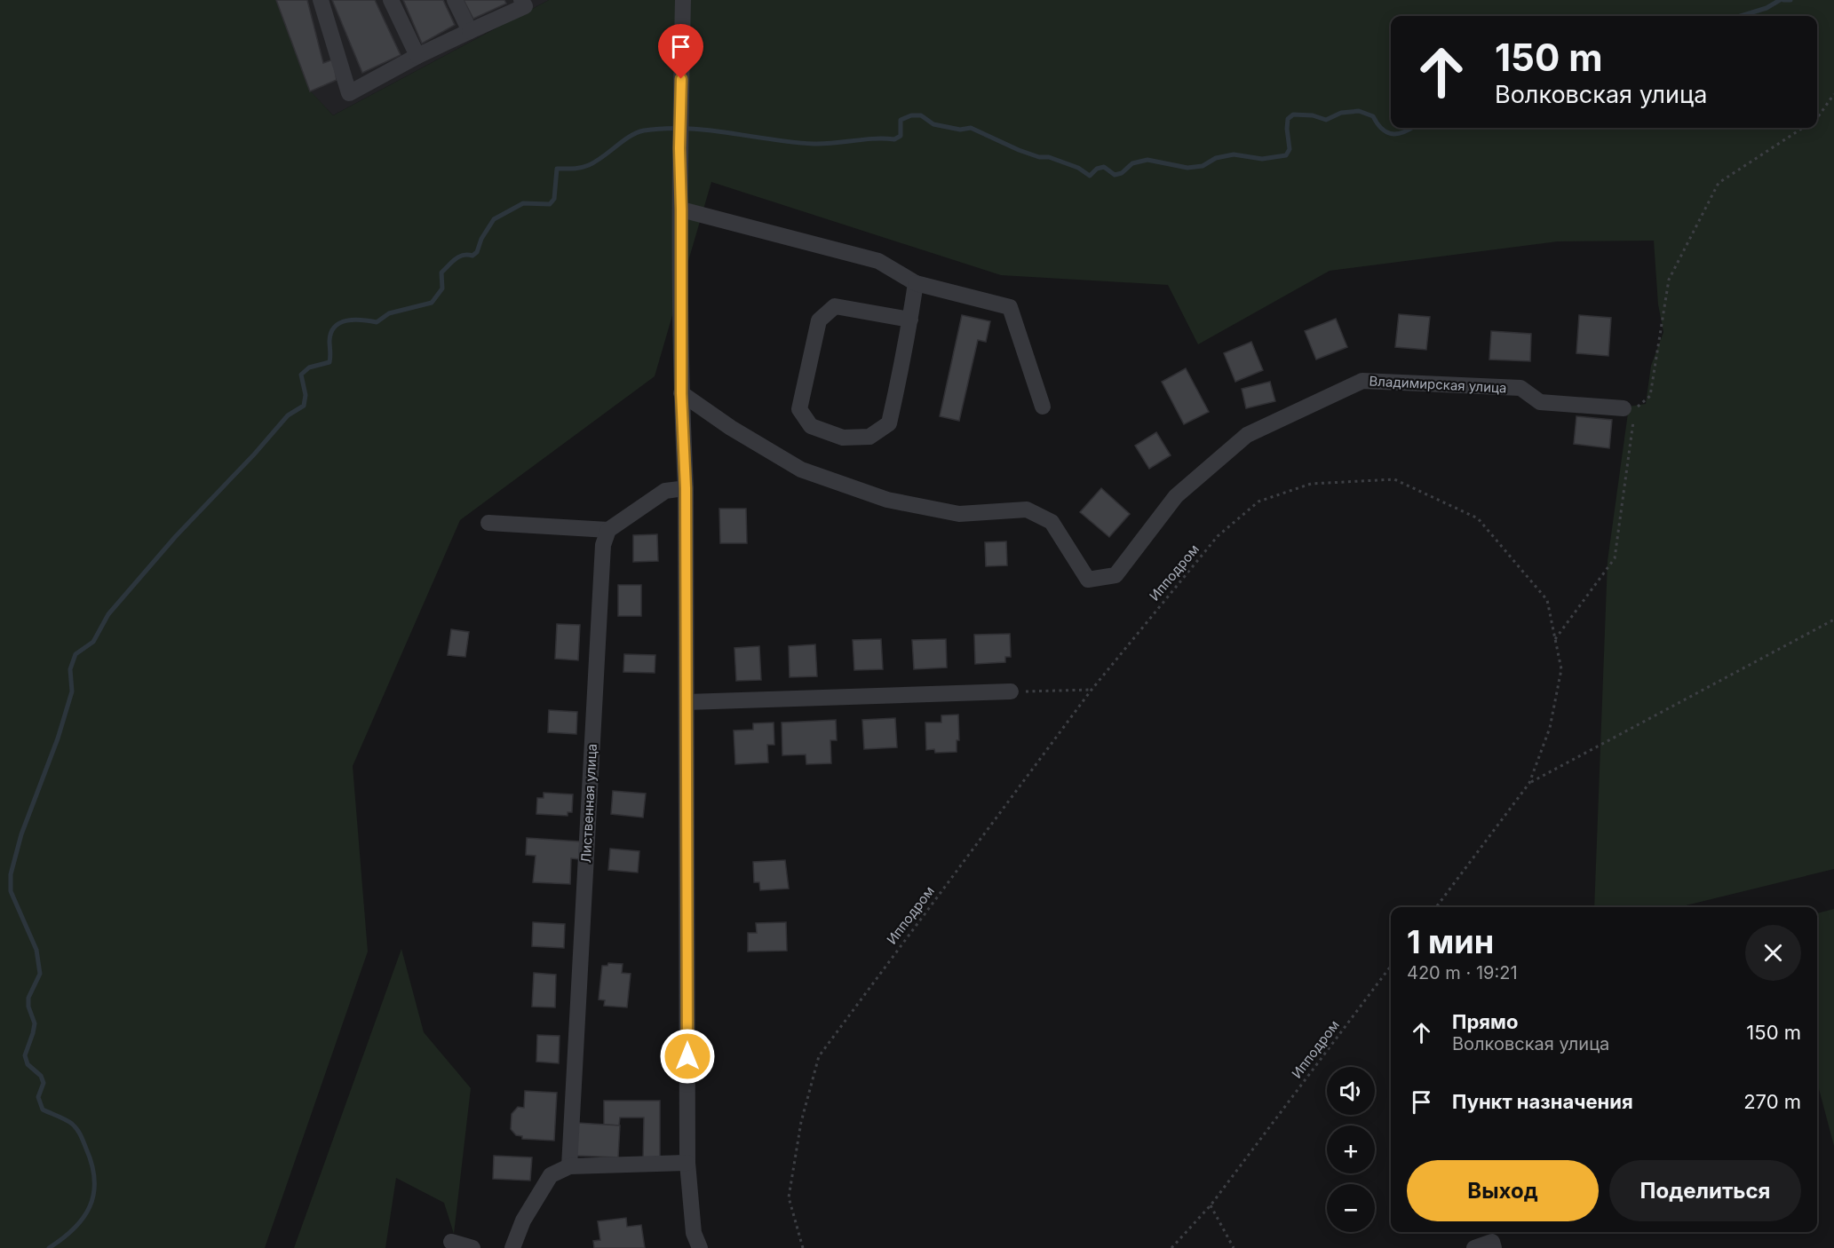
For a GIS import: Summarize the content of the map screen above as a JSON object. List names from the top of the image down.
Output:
{
  "streets": {
    "street": ["Владимирская улица", "Лиственная улица"],
    "path": ["Ипподром"]
  },
  "page": {
    "turn": ["150 m", "Волковская улица"],
    "heading": ["1 мин", "420 m · 19:21"],
    "list": [
      {
        "name": "Прямо",
        "note": "Волковская улица",
        "value": "150 m"
      },
      {
        "name": "Пункт назначения",
        "value": "270 m"
      }
    ],
    "map_buttons": ["+", "−"],
    "buttons": ["Выход", "Поделиться"]
  }
}
